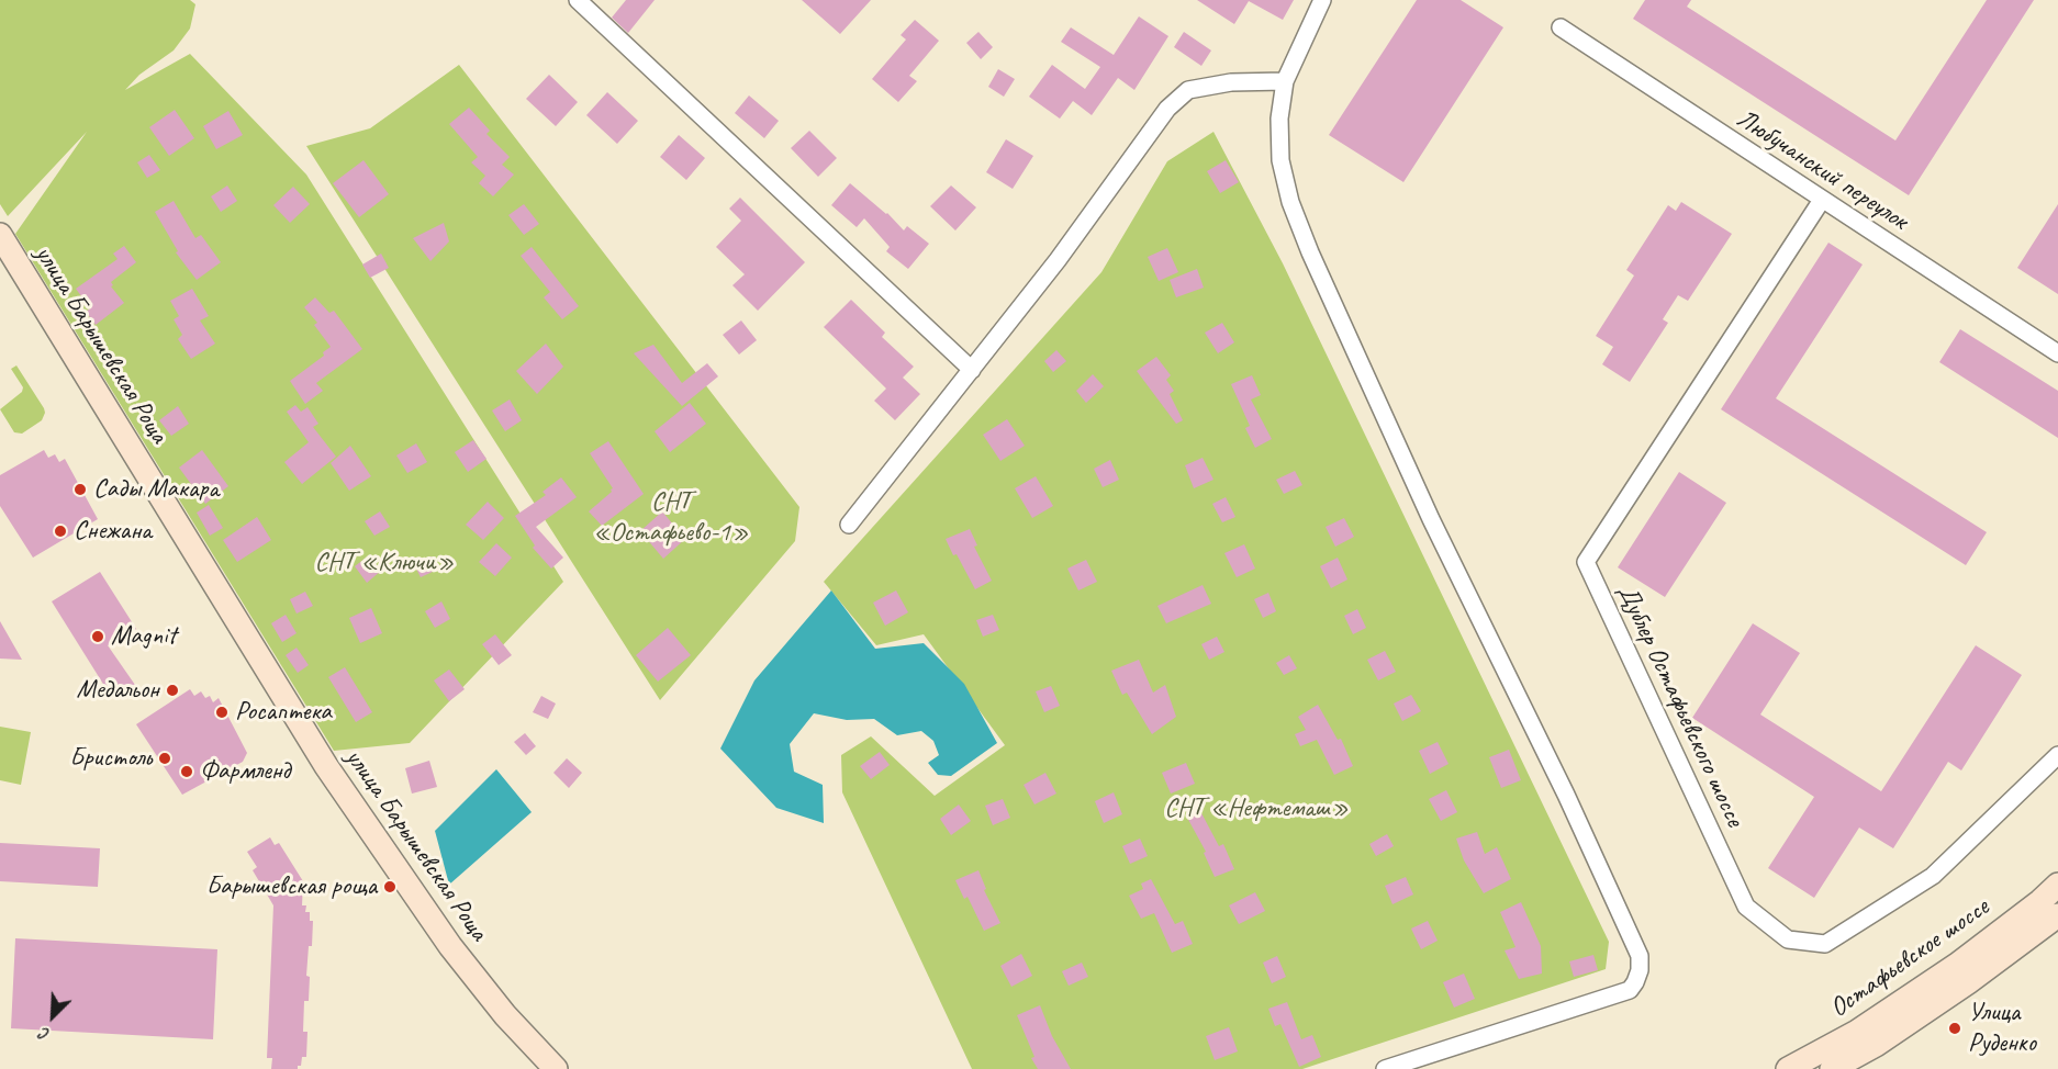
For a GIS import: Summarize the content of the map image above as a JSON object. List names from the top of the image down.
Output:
{
  "streets": {
    "street": [
      "Любучанский переулок",
      "улица Барышевская Роща",
      "Дублер Остафьевского шоссе",
      "Остафьевское шоссе"
    ]
  },
  "crossings": [
    ["Любучанский переулок", "Дублер Остафьевского шоссе"]
  ],
  "parks": ["СНТ «Остафьево-1»", "СНТ «Ключи»", "СНТ «Нефтемаш»"],
  "places": [
    "Сады Макара",
    "Снежана",
    "Magnit",
    "Медальон",
    "Росаптека",
    "Бристоль",
    "Фармленд",
    "Барышевская роща",
    "Улица Руденко"
  ],
  "north": "bottom left"
}
